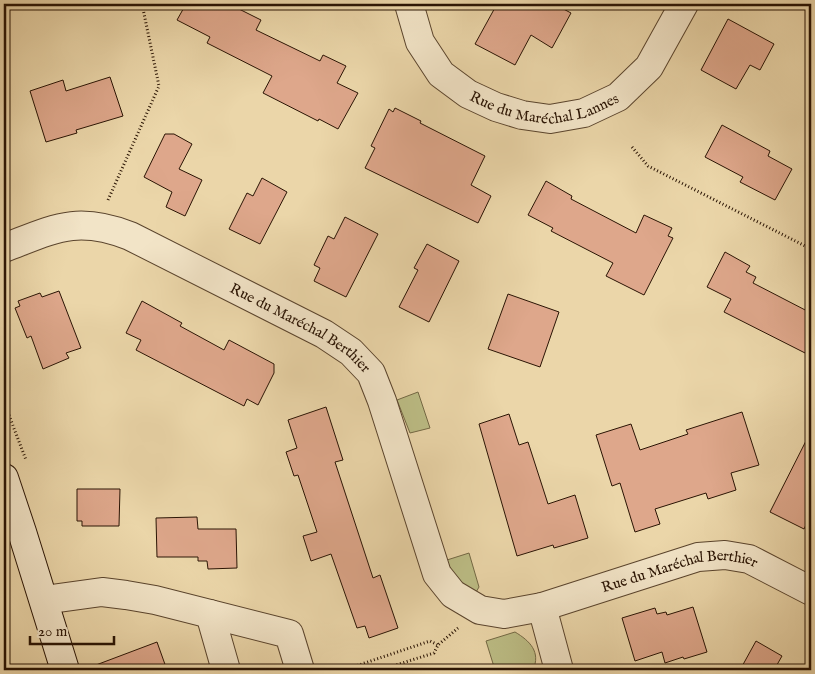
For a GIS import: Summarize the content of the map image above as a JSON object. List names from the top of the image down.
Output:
{
  "streets": {
    "street": ["Rue du Maréchal Lannes", "Rue du Maréchal Berthier"]
  },
  "scale_bar": "20 m"
}
